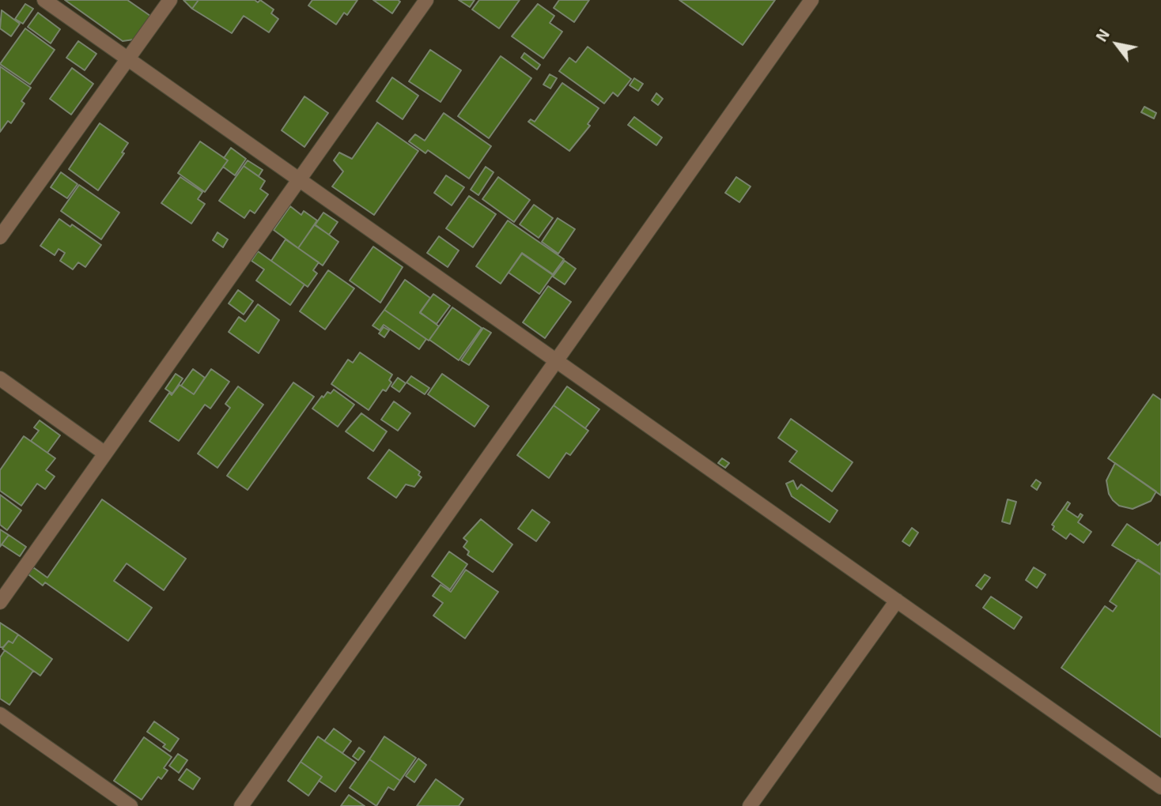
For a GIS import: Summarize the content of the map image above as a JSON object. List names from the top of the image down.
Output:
{
  "north": "top left"
}
